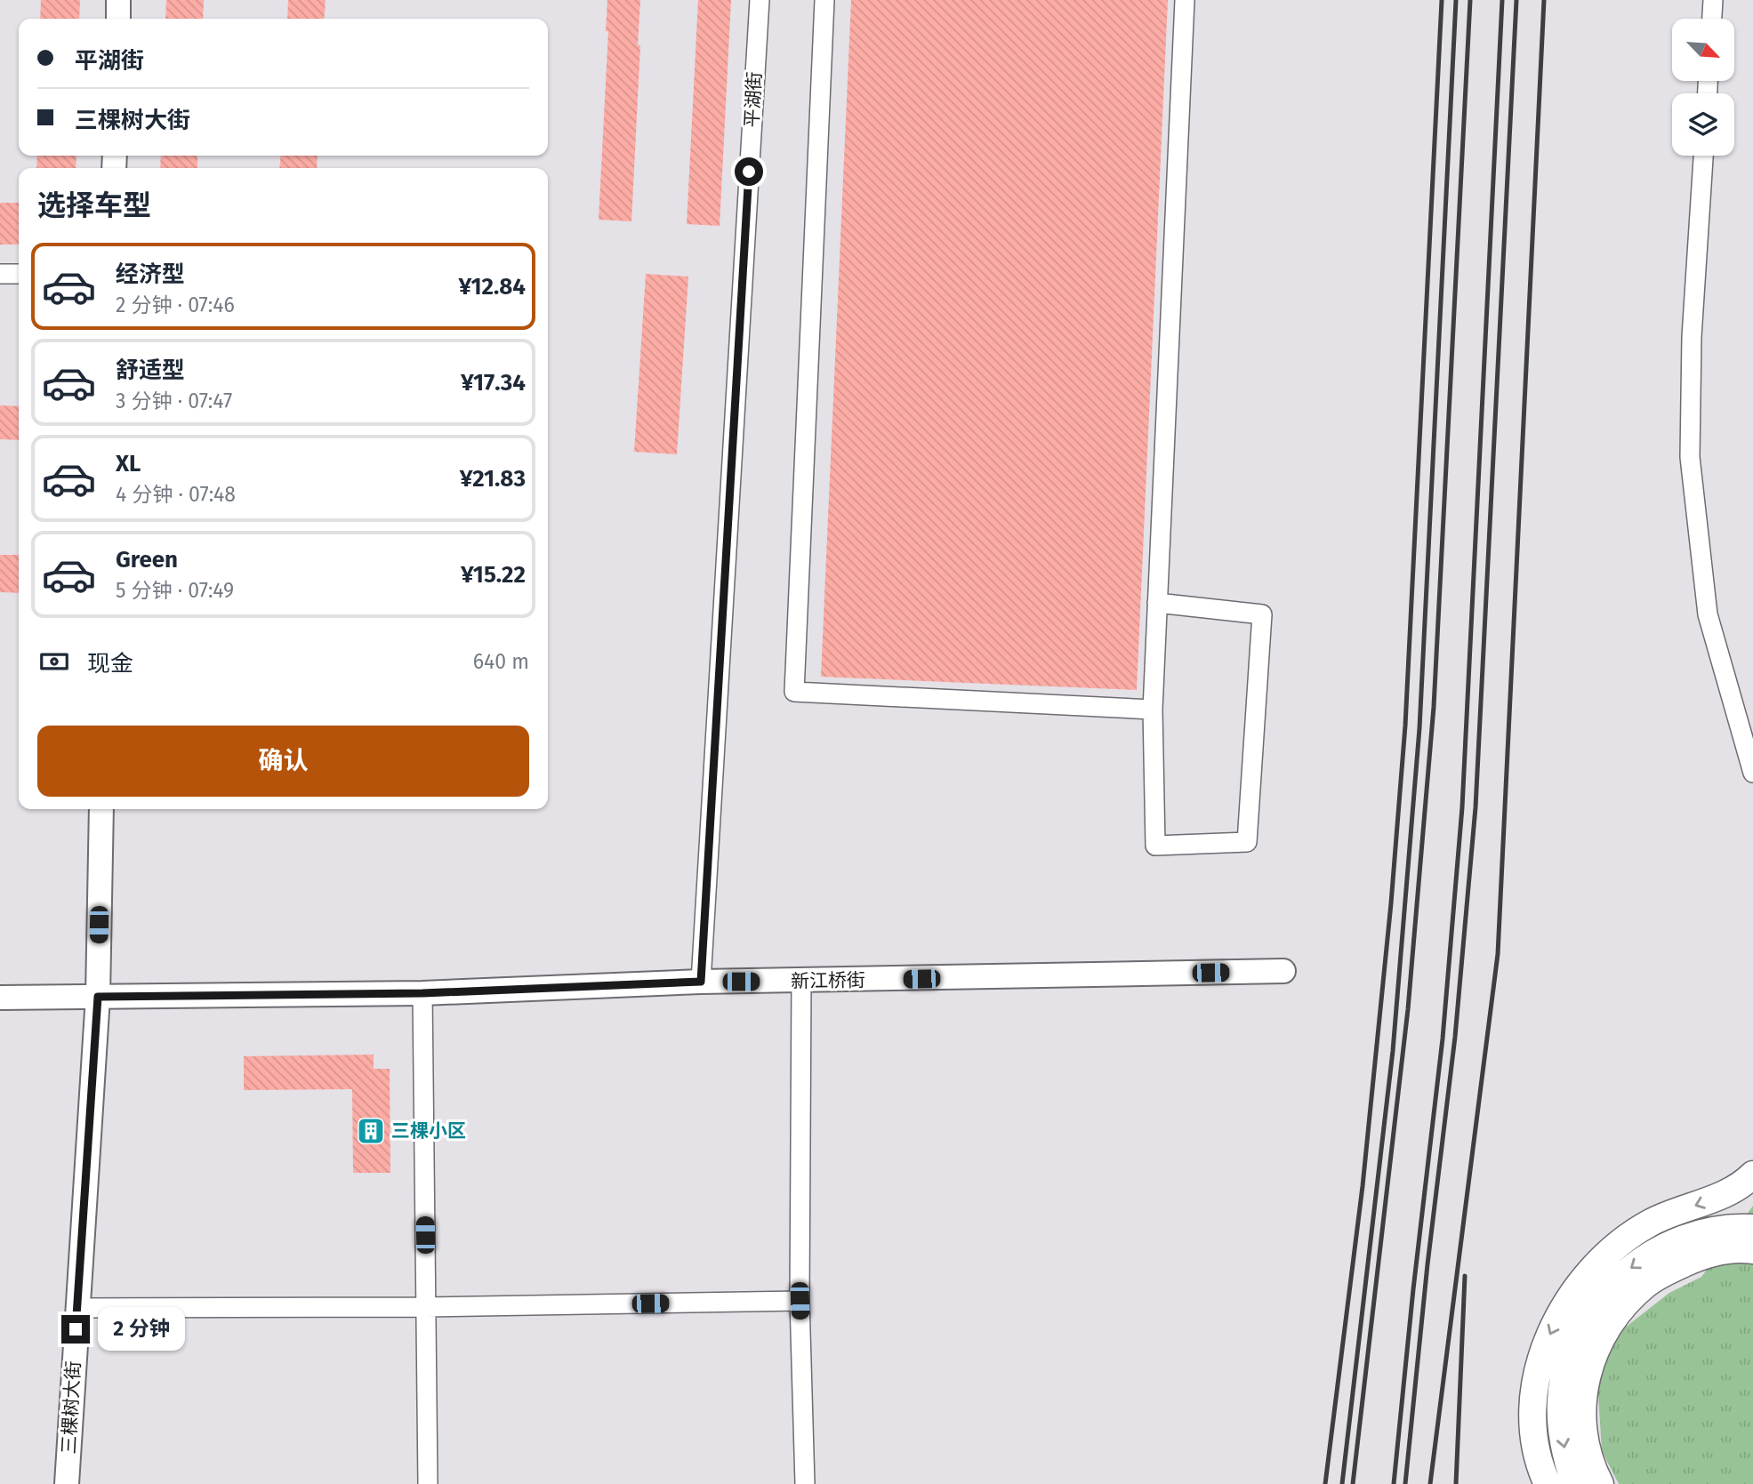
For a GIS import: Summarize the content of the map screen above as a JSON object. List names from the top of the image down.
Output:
{
  "streets": {
    "main road": ["新江桥街", "三棵树大街"],
    "street": ["平湖街"]
  },
  "crossings": [
    ["平湖街", "新江桥街"],
    ["新江桥街", "三棵树大街"]
  ],
  "places": {
    "building": ["三棵小区"]
  },
  "north": "bottom right",
  "page": {
    "banner": ["平湖街", "三棵树大街"],
    "heading": "选择车型",
    "list": [
      {
        "name": "经济型",
        "note": "2 分钟 · 07:46",
        "value": "¥12.84"
      },
      {
        "name": "舒适型",
        "note": "3 分钟 · 07:47",
        "value": "¥17.34"
      },
      {
        "name": "XL",
        "note": "4 分钟 · 07:48",
        "value": "¥21.83"
      },
      {
        "name": "Green",
        "note": "5 分钟 · 07:49",
        "value": "¥15.22"
      }
    ],
    "pay": ["现金", "640 m"],
    "buttons": "确认",
    "bubble": "2 分钟"
  }
}
